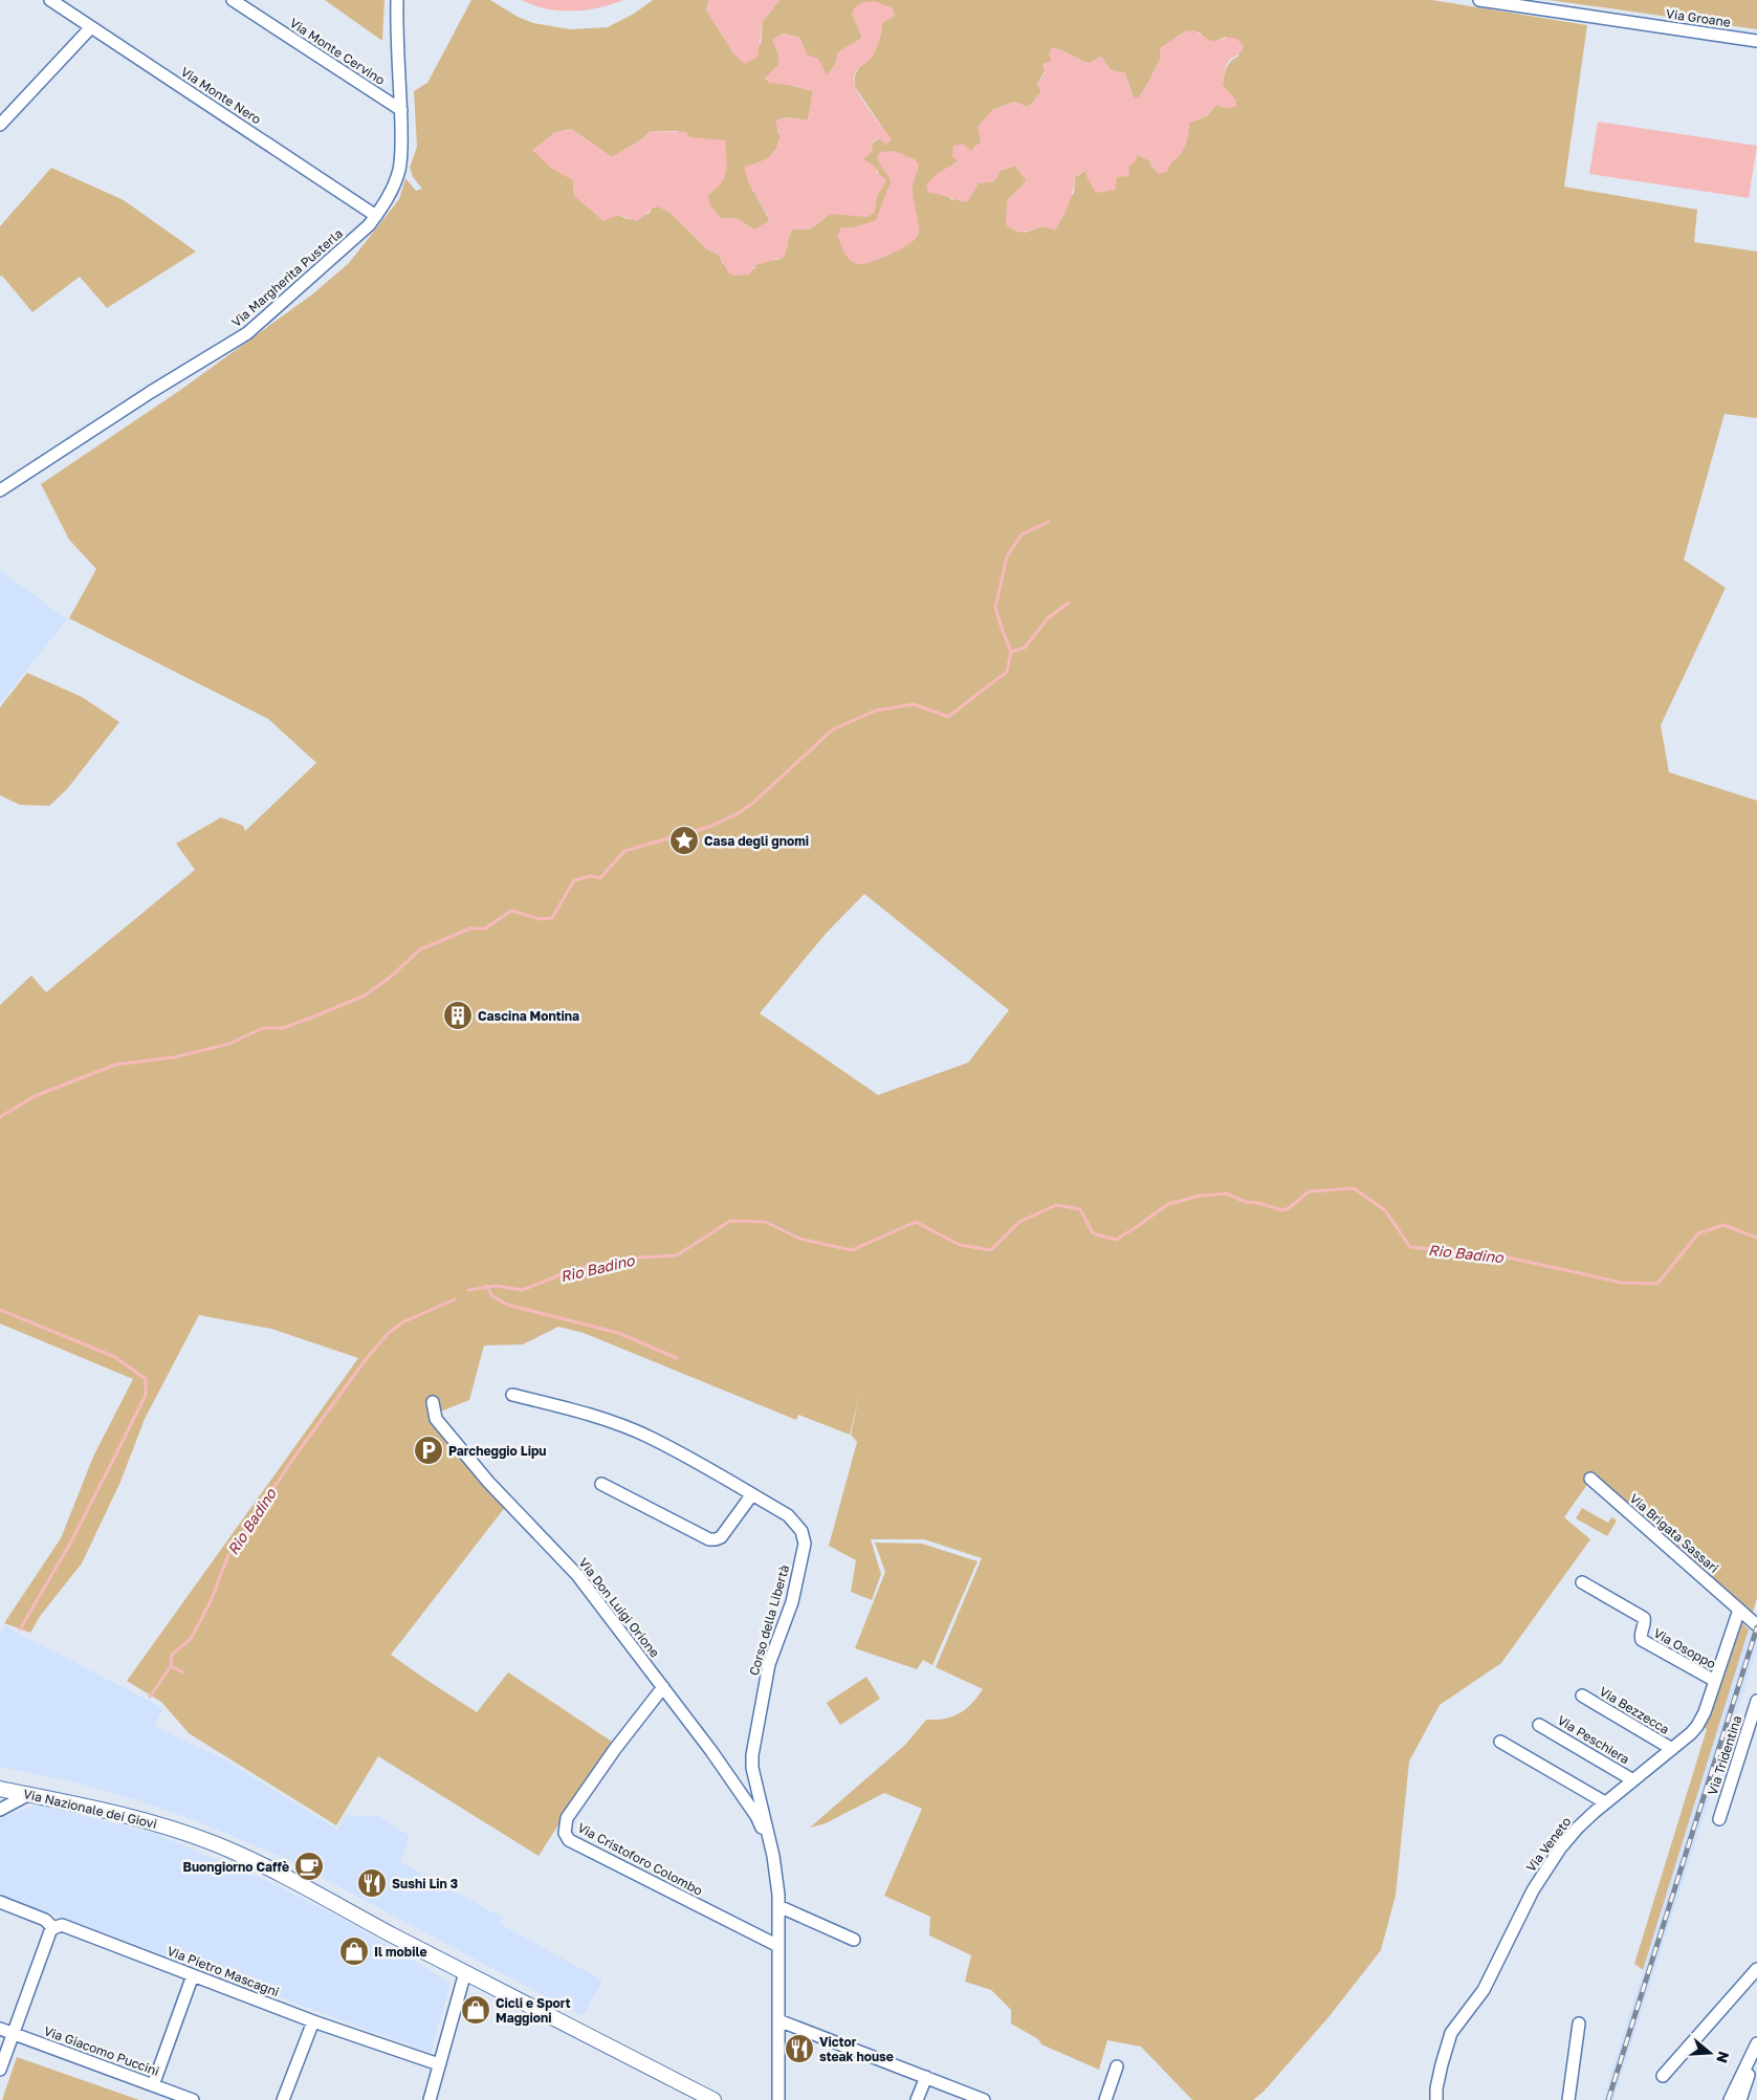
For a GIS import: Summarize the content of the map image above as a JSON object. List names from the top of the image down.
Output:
{
  "streets": {
    "main road": ["Via Nazionale dei Giovi"],
    "street": [
      "Via Groane",
      "Via Monte Cervino",
      "Via Monte Nero",
      "Via Margherita Pusterla",
      "Via Brigata Sassari",
      "Via Don Luigi Orione",
      "Corso della Libertà",
      "Via Osoppo",
      "Via Bezzecca",
      "Via Peschiera",
      "Via Tridentina",
      "Via Veneto",
      "Via Cristoforo Colombo",
      "Via Pietro Mascagni",
      "Via Giacomo Puccini"
    ]
  },
  "crossings": [
    ["Via Monte Cervino", "Via Margherita Pusterla"],
    ["Via Monte Nero", "Via Margherita Pusterla"],
    ["Via Brigata Sassari", "Via Veneto"],
    ["Via Don Luigi Orione", "Corso della Libertà"],
    ["Via Don Luigi Orione", "Via Cristoforo Colombo"],
    ["Corso della Libertà", "Via Cristoforo Colombo"],
    ["Via Osoppo", "Via Veneto"],
    ["Via Bezzecca", "Via Veneto"],
    ["Via Peschiera", "Via Veneto"]
  ],
  "water": ["Rio Badino"],
  "places": {
    "place": ["Casa degli gnomi"],
    "building": ["Cascina Montina"],
    "parking": ["Parcheggio Lipu"],
    "cafe": ["Buongiorno Caffè"],
    "restaurant": ["Sushi Lin 3", "Victor steak house"],
    "shop": ["Il mobile", "Cicli e Sport Maggioni"]
  },
  "north": "right"
}
